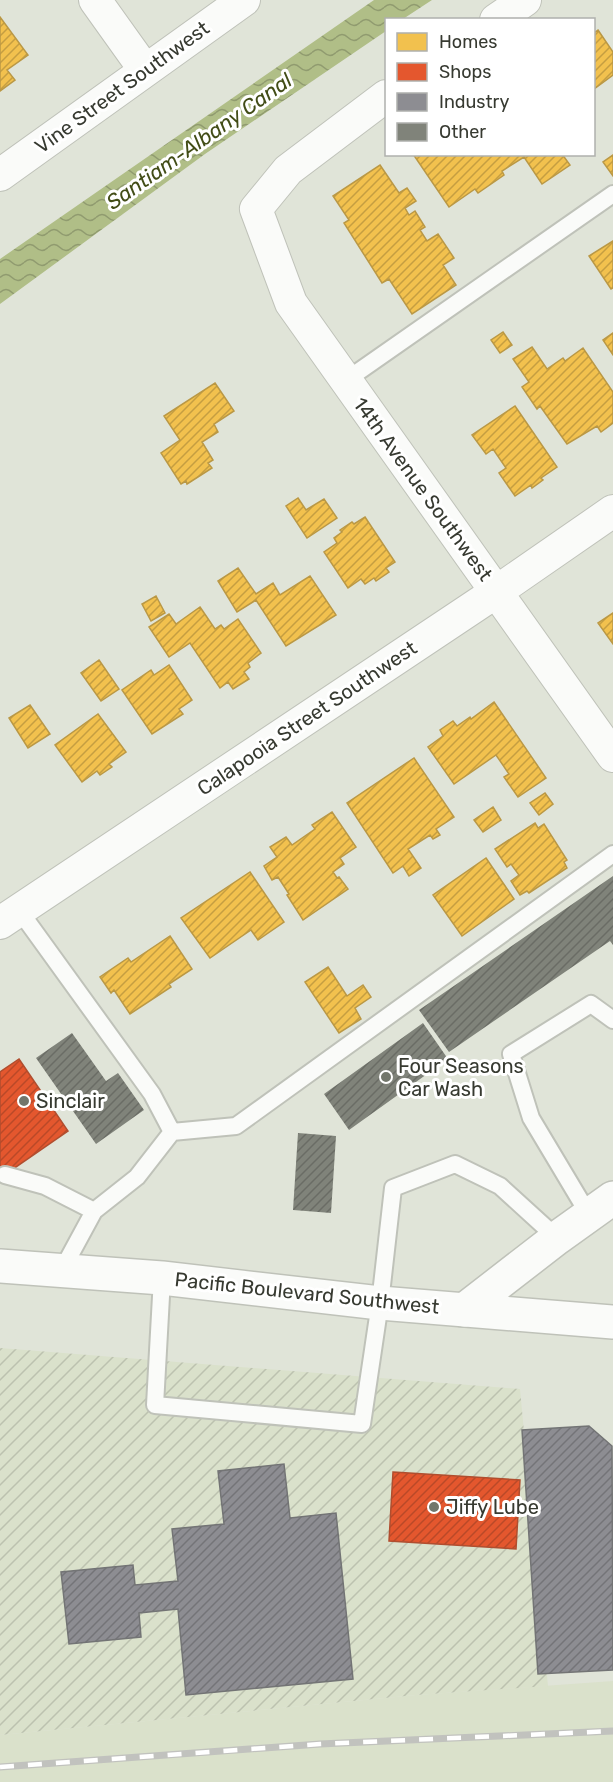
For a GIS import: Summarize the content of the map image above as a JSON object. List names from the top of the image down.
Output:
{
  "streets": {
    "main road": ["Pacific Boulevard Southwest"],
    "street": ["Vine Street Southwest", "14th Avenue Southwest", "Calapooia Street Southwest"]
  },
  "crossings": [
    ["14th Avenue Southwest", "Calapooia Street Southwest"]
  ],
  "water": ["Santiam-Albany Canal"],
  "places": ["Four Seasons Car Wash", "Sinclair", "Jiffy Lube"],
  "legend": [
    "Homes",
    "Shops",
    "Industry",
    "Other"
  ]
}
